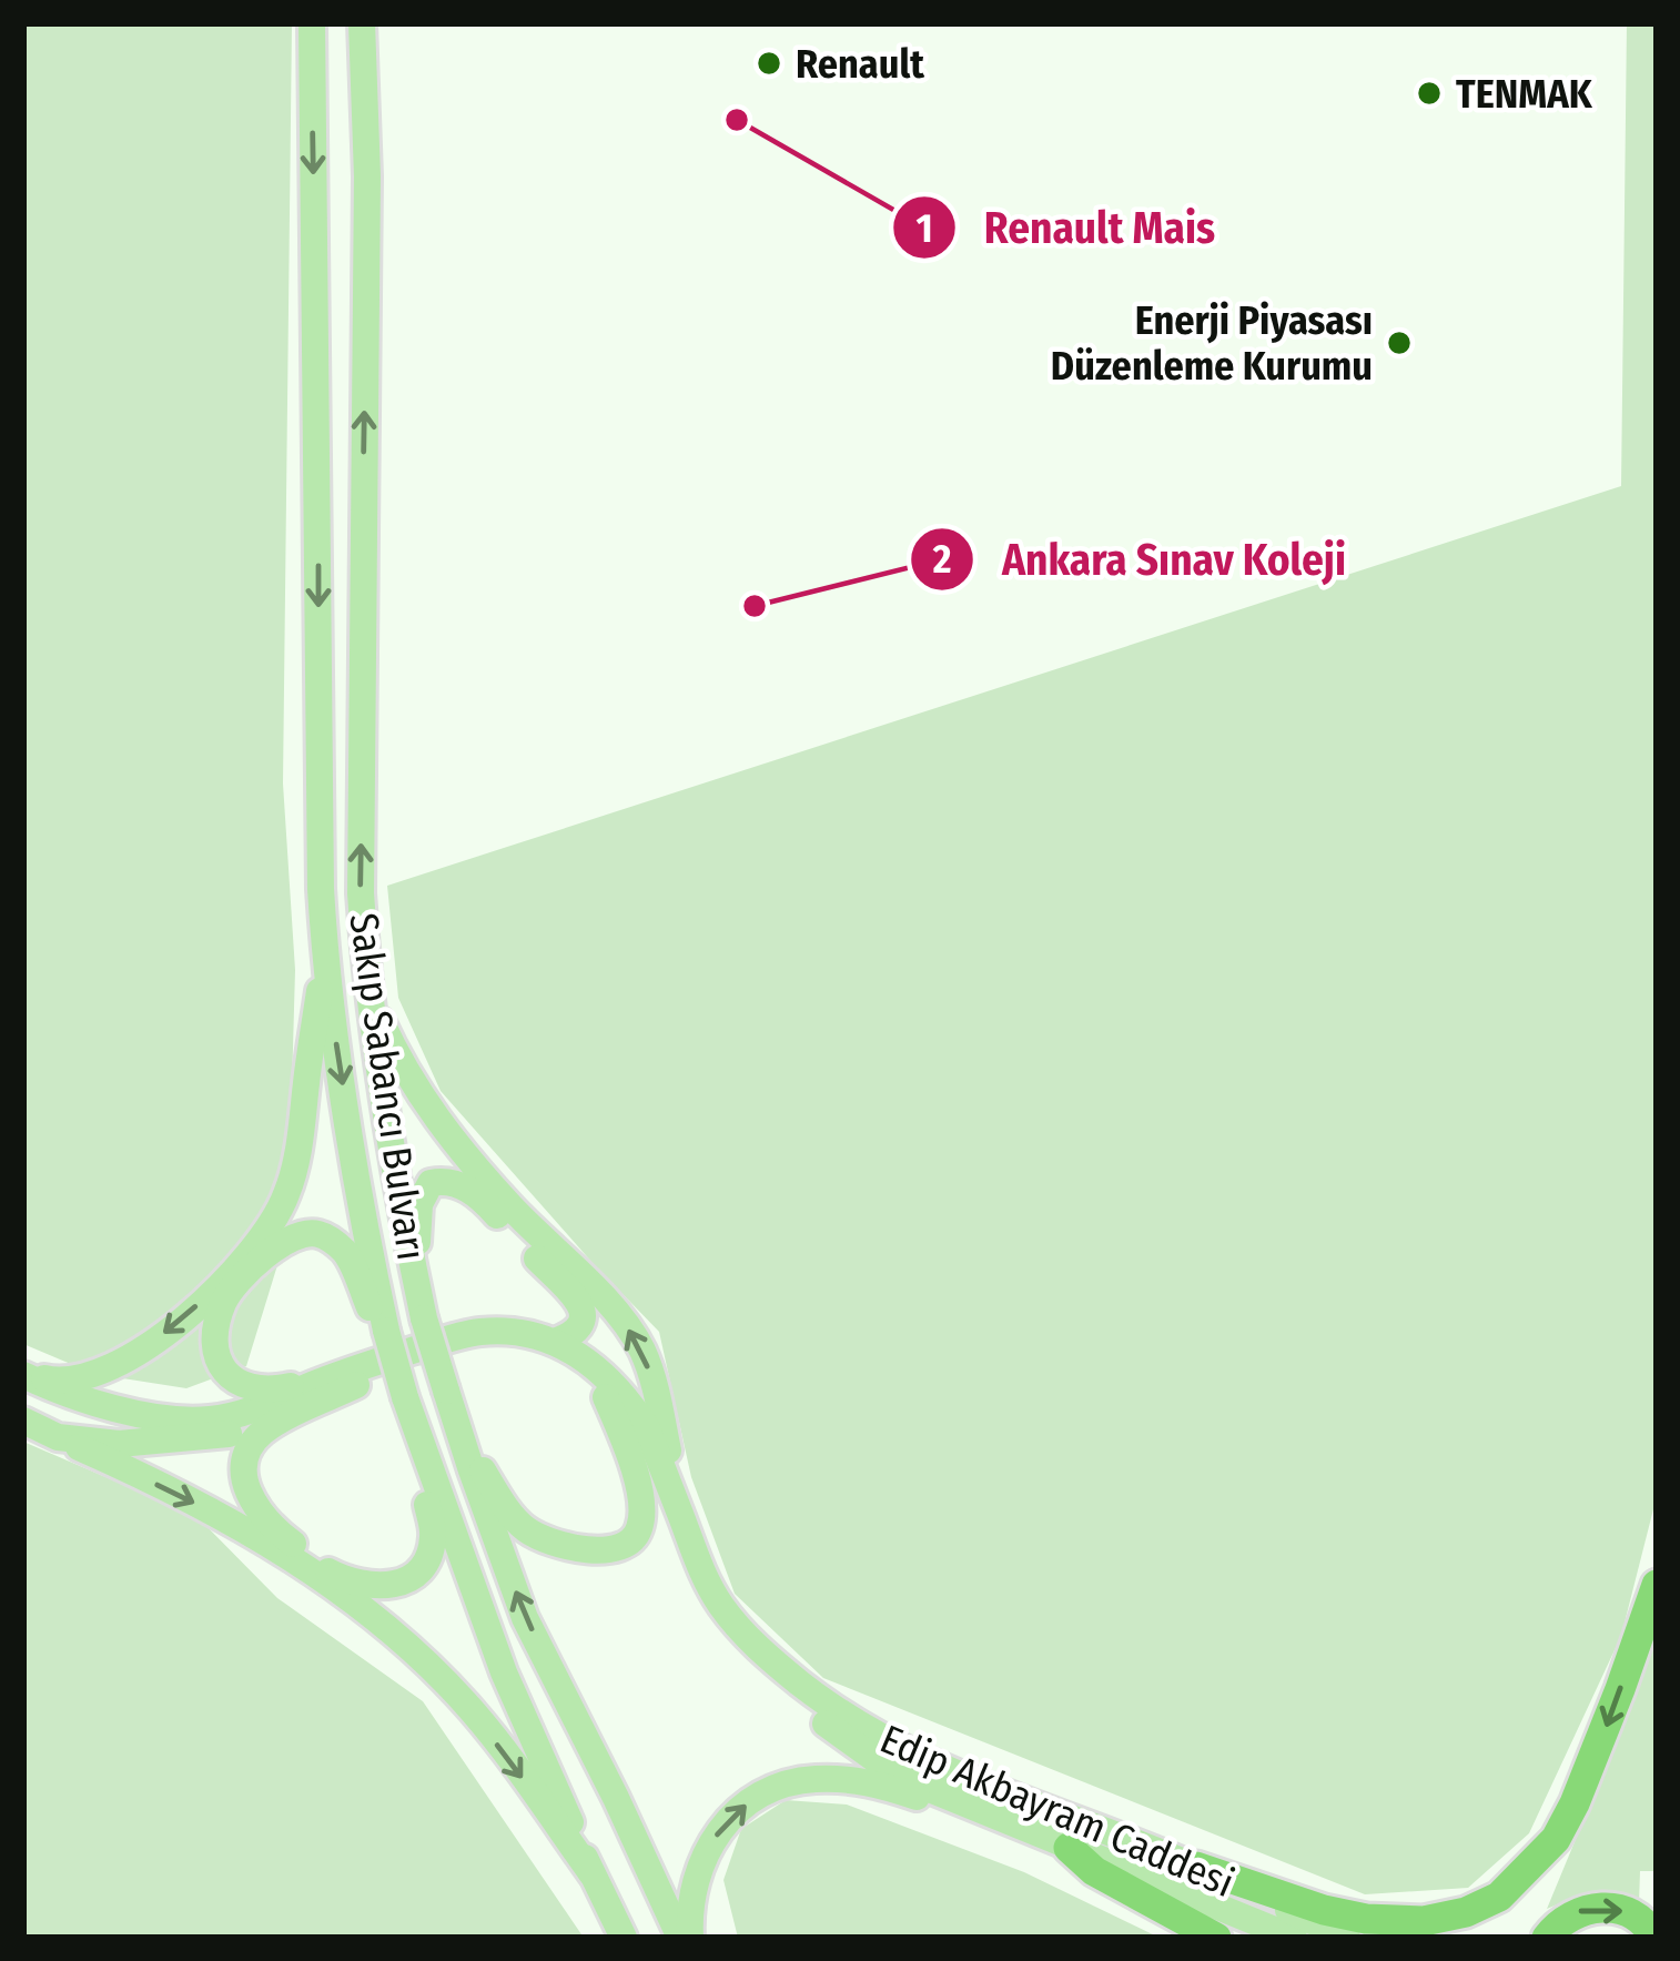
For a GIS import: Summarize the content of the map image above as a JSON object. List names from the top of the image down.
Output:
{
  "streets": {
    "main road": ["Sakıp Sabancı Bulvarı", "Edip Akbayram Caddesi"]
  },
  "places": [
    "Renault",
    "TENMAK",
    "Renault Mais",
    "Enerji Piyasası Düzenleme Kurumu",
    "Ankara Sınav Koleji"
  ]
}
